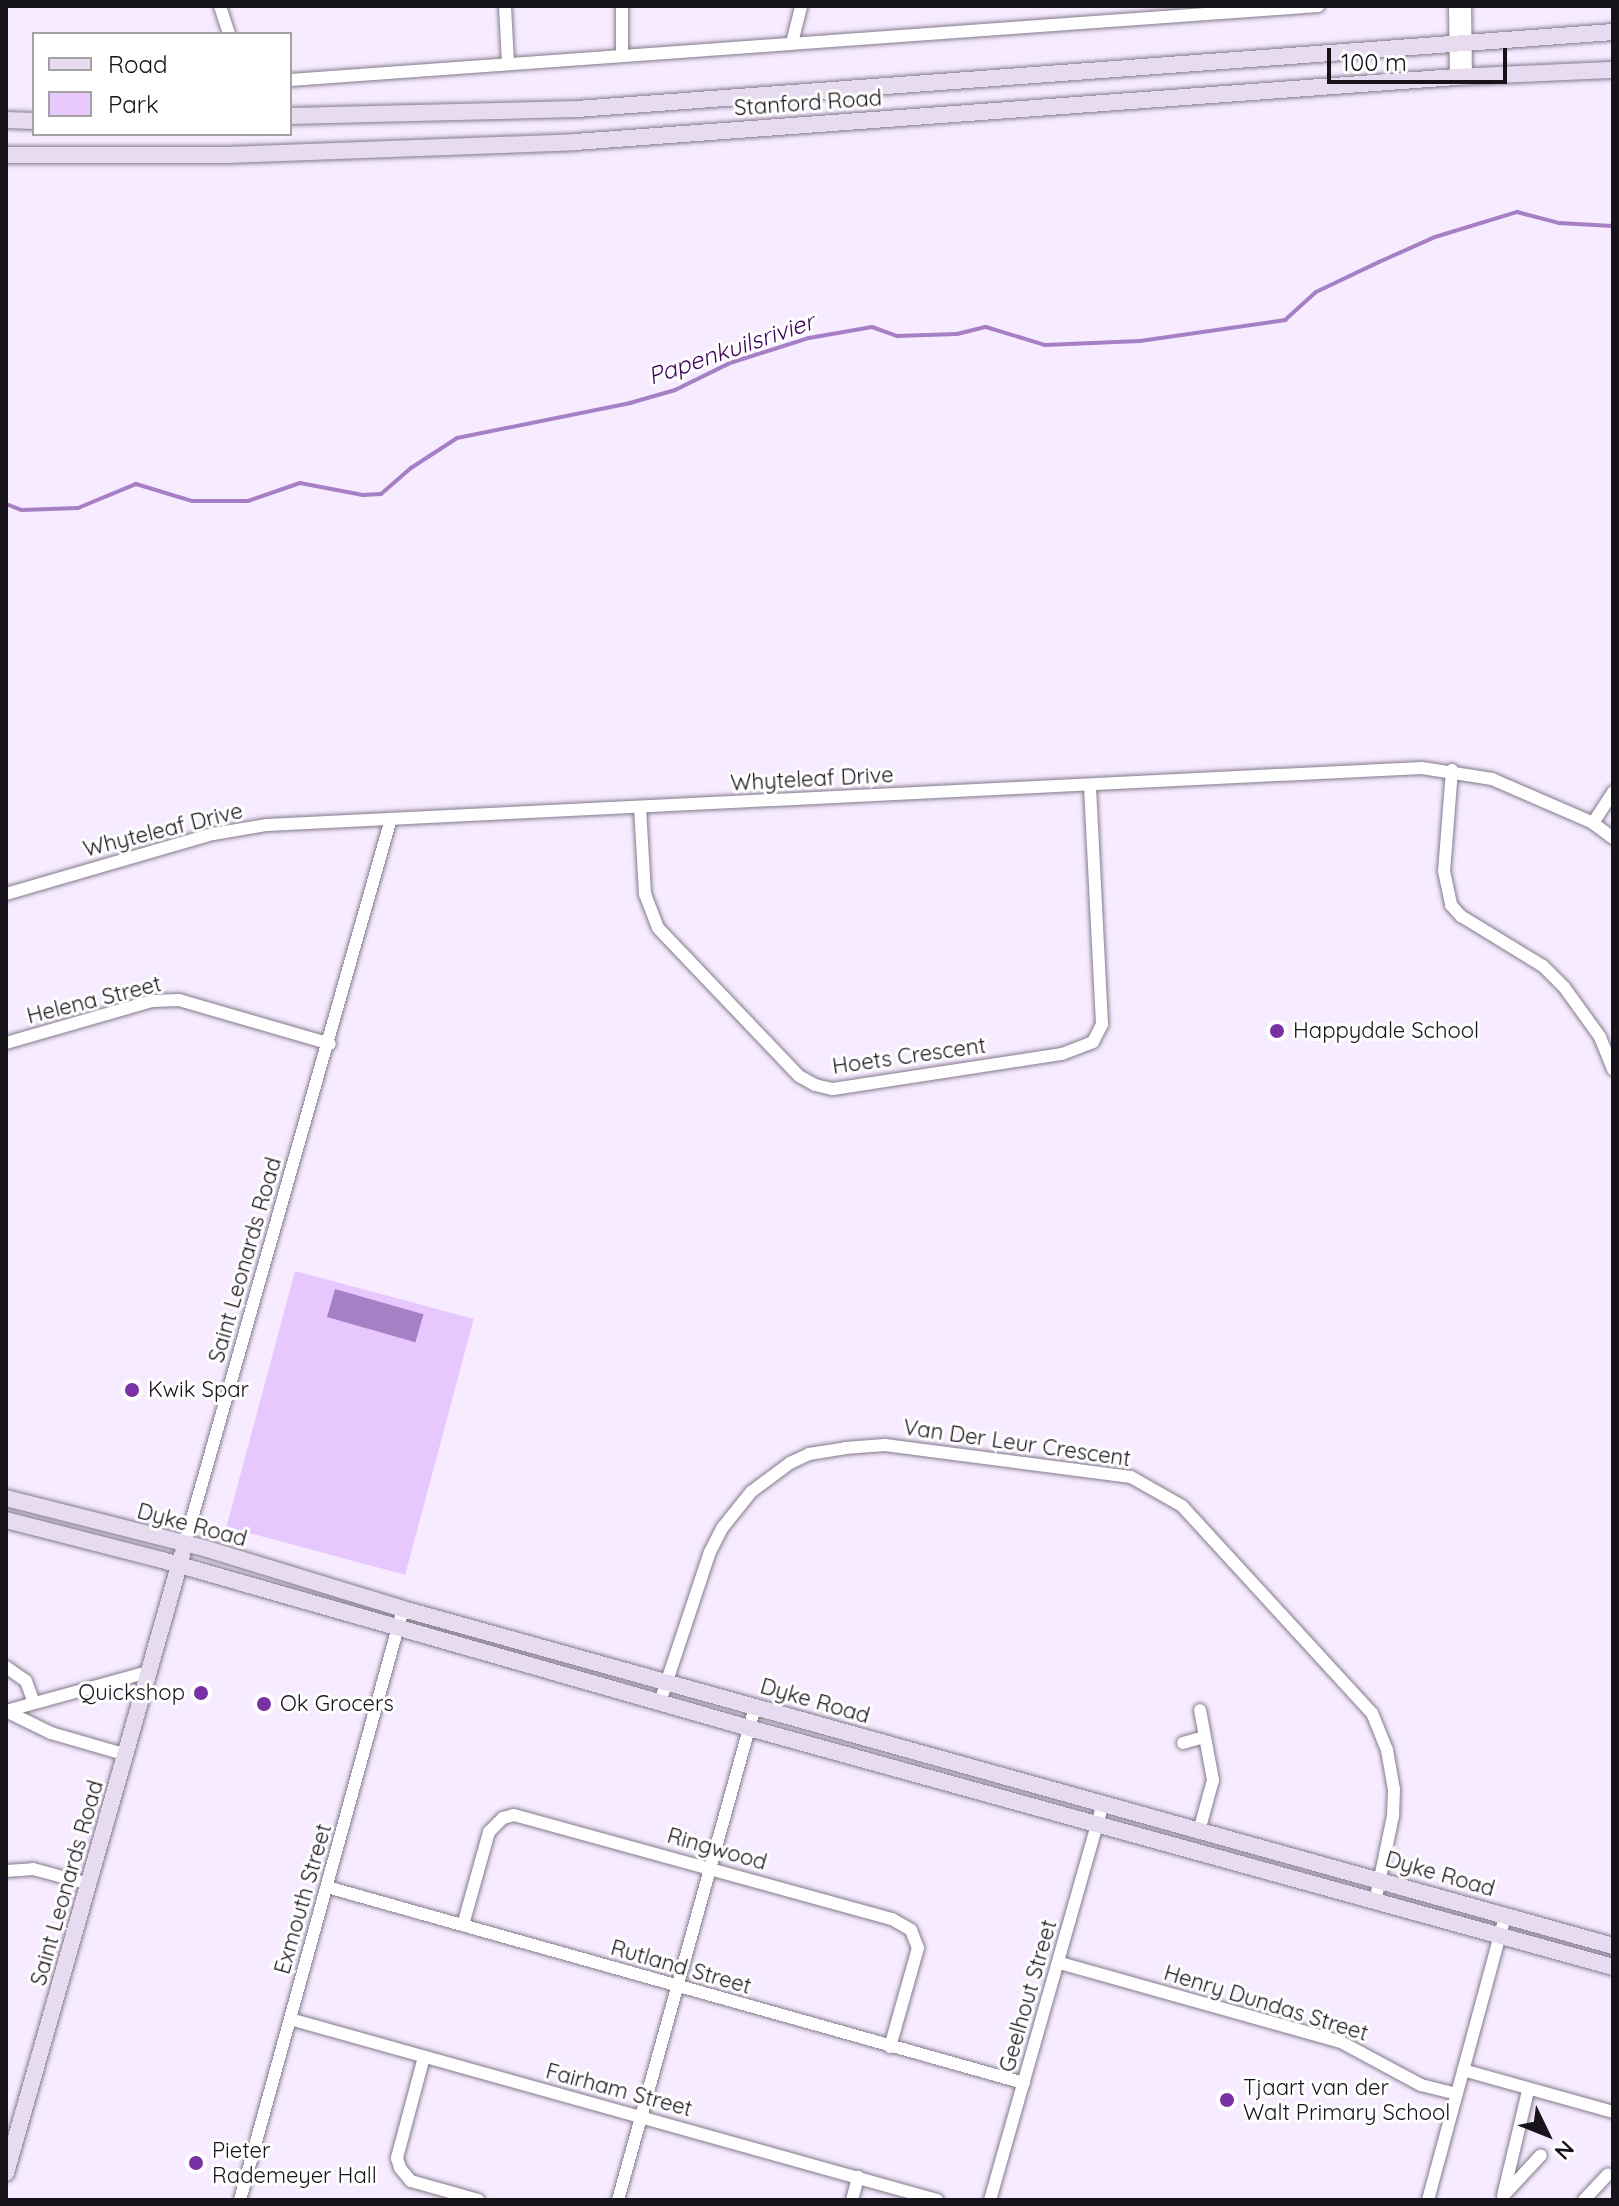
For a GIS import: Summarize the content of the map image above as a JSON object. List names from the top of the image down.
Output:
{
  "streets": {
    "street": [
      "Stanford Road",
      "Whyteleaf Drive",
      "Helena Street",
      "Hoets Crescent",
      "Saint Leonards Road",
      "Van Der Leur Crescent",
      "Dyke Road",
      "Ringwood",
      "Exmouth Street",
      "Rutland Street",
      "Geelhout Street",
      "Henry Dundas Street",
      "Fairham Street"
    ]
  },
  "crossings": [
    ["Whyteleaf Drive", "Hoets Crescent"],
    ["Whyteleaf Drive", "Saint Leonards Road"],
    ["Helena Street", "Saint Leonards Road"],
    ["Saint Leonards Road", "Dyke Road"],
    ["Van Der Leur Crescent", "Dyke Road"],
    ["Dyke Road", "Exmouth Street"],
    ["Dyke Road", "Geelhout Street"],
    ["Ringwood", "Rutland Street"],
    ["Exmouth Street", "Rutland Street"],
    ["Exmouth Street", "Fairham Street"],
    ["Rutland Street", "Geelhout Street"],
    ["Geelhout Street", "Henry Dundas Street"]
  ],
  "water": ["Papenkuilsrivier"],
  "places": [
    "Happydale School",
    "Kwik Spar",
    "Quickshop",
    "Ok Grocers",
    "Tjaart van der Walt Primary School",
    "Pieter Rademeyer Hall"
  ],
  "legend": ["Road", "Park"],
  "scale_bar": "100 m",
  "north": "bottom right"
}
